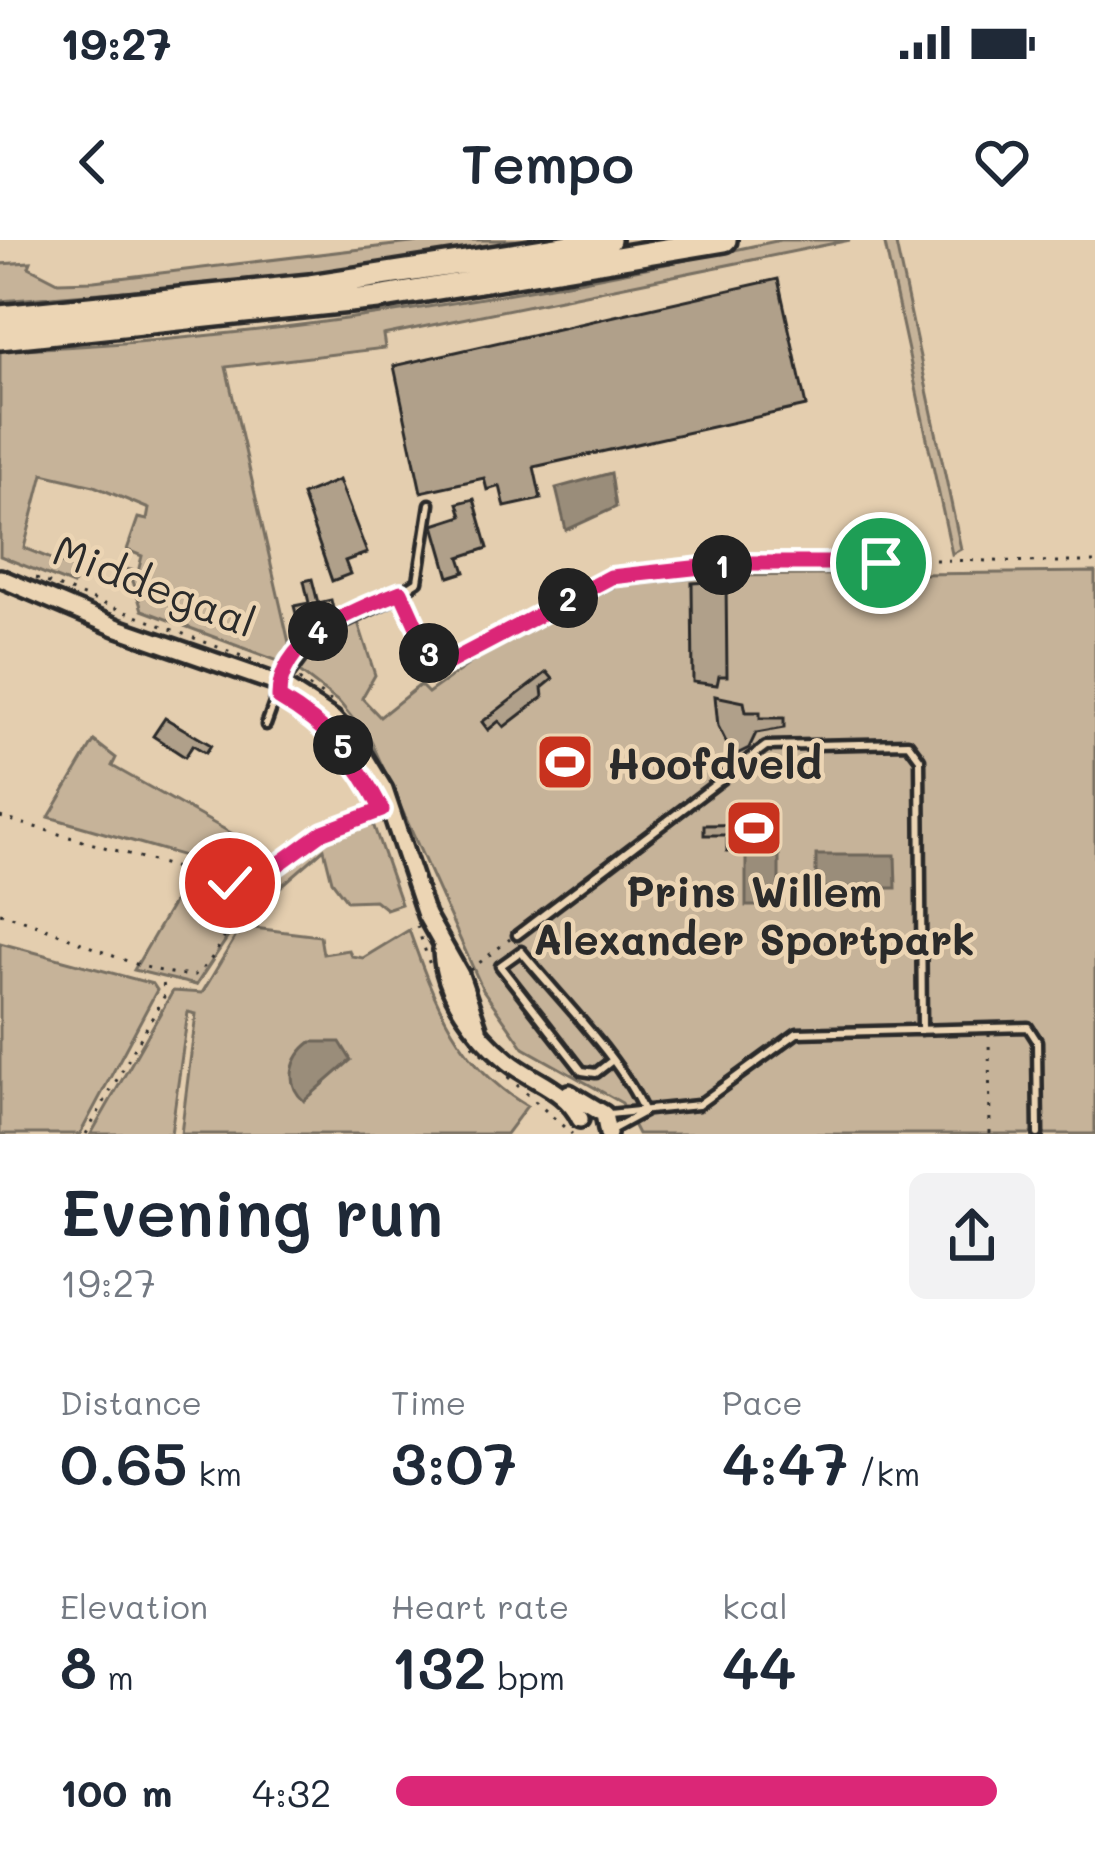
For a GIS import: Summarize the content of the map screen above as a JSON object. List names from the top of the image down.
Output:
{
  "streets": {
    "street": ["Middegaal"]
  },
  "places": {
    "sports": ["Hoofdveld", "Prins Willem Alexander Sportpark"]
  },
  "page": {
    "status": "19:27",
    "header": "Tempo",
    "pins": [
      "1",
      "2",
      "4",
      "3",
      "5"
    ],
    "heading": ["Evening run", "19:27"],
    "stats": [
      ["Distance", "0.65 km"],
      ["Time", "3:07"],
      ["Pace", "4:47 /km"],
      ["Elevation", "8 m"],
      ["Heart rate", "132 bpm"],
      ["kcal", "44"]
    ],
    "list": [
      {
        "name": "100 m",
        "note": "4:32"
      }
    ]
  }
}
